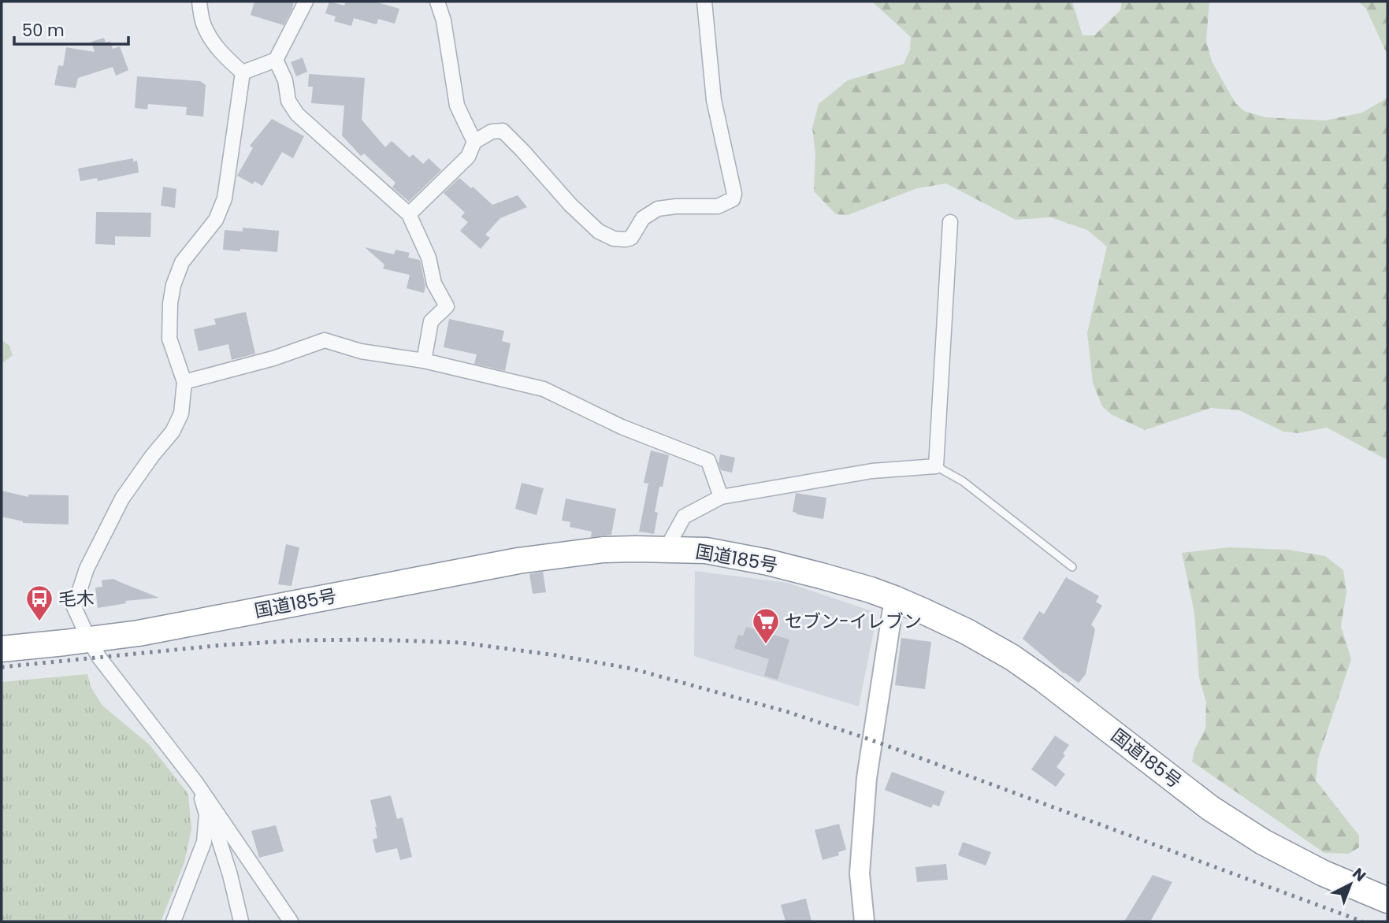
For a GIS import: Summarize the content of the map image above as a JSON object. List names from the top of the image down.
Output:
{
  "streets": {
    "highway": ["国道185号"]
  },
  "places": {
    "bus stop": ["毛木"],
    "supermarket": ["セブン-イレブン"]
  },
  "scale_bar": "50 m",
  "north": "top right"
}
